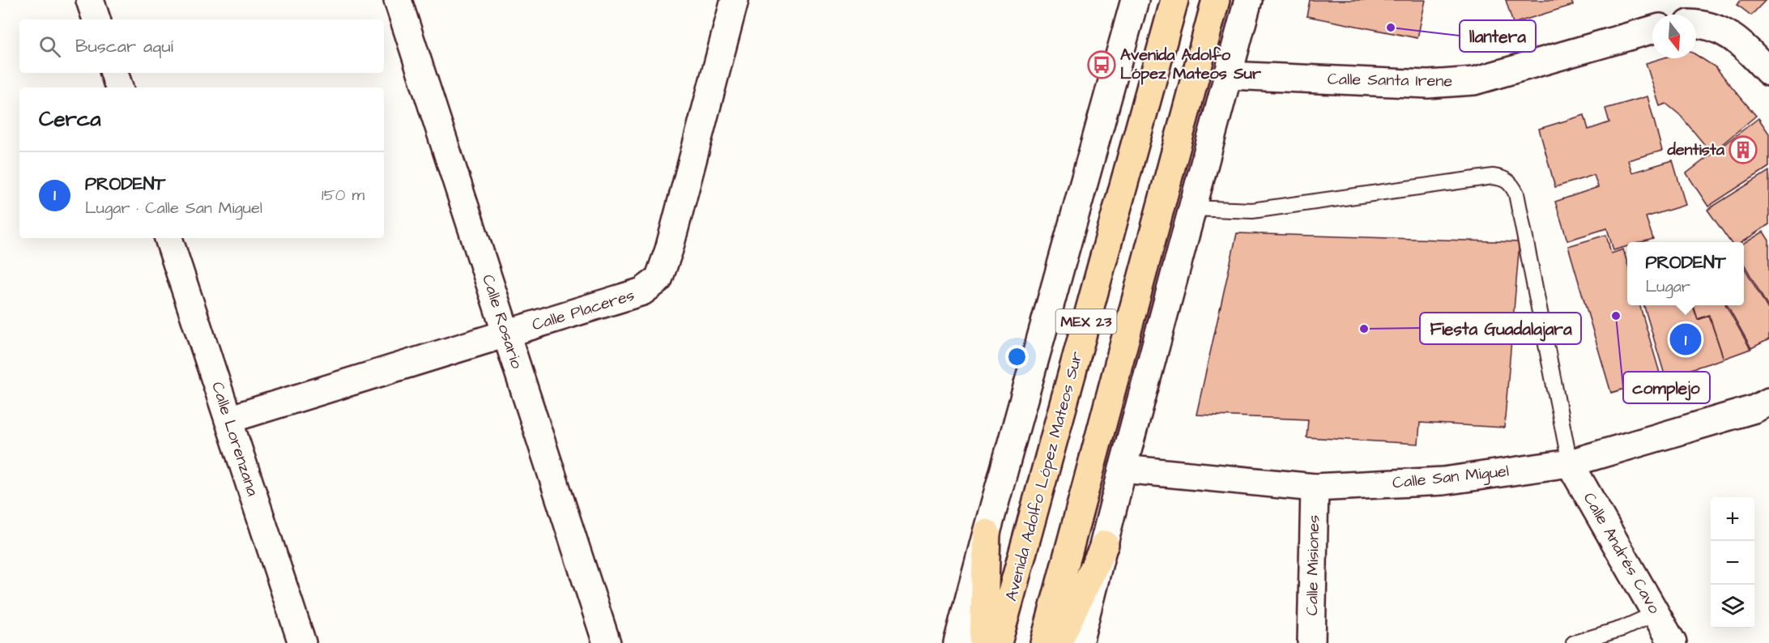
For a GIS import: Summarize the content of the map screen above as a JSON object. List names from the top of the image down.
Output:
{
  "streets": {
    "main road": ["MEX 23", "Avenida Adolfo López Mateos Sur"],
    "street": [
      "Calle Santa Irene",
      "Calle Placeres",
      "Calle Rosario",
      "Calle Lorenzana",
      "Calle San Miguel",
      "Calle Andrés Cavo",
      "Calle Misiones"
    ]
  },
  "crossings": [
    ["Calle Placeres", "Calle Rosario"],
    ["Calle Placeres", "Calle Lorenzana"],
    ["Calle San Miguel", "Calle Andrés Cavo"],
    ["Calle San Miguel", "Calle Misiones"]
  ],
  "places": {
    "other": ["llantera", "complejo", "Fiesta Guadalajara"],
    "bus stop": ["Avenida Adolfo López Mateos Sur"],
    "building": ["dentista"]
  },
  "north": "bottom",
  "page": {
    "search": "Buscar aquí",
    "heading": "Cerca",
    "list": [
      {
        "mark": "1",
        "name": "PRODENT",
        "note": "Lugar · Calle San Miguel",
        "value": "150 m"
      }
    ],
    "popup": ["PRODENT", "Lugar"],
    "pins": "1",
    "map_buttons": ["+", "−"]
  }
}
